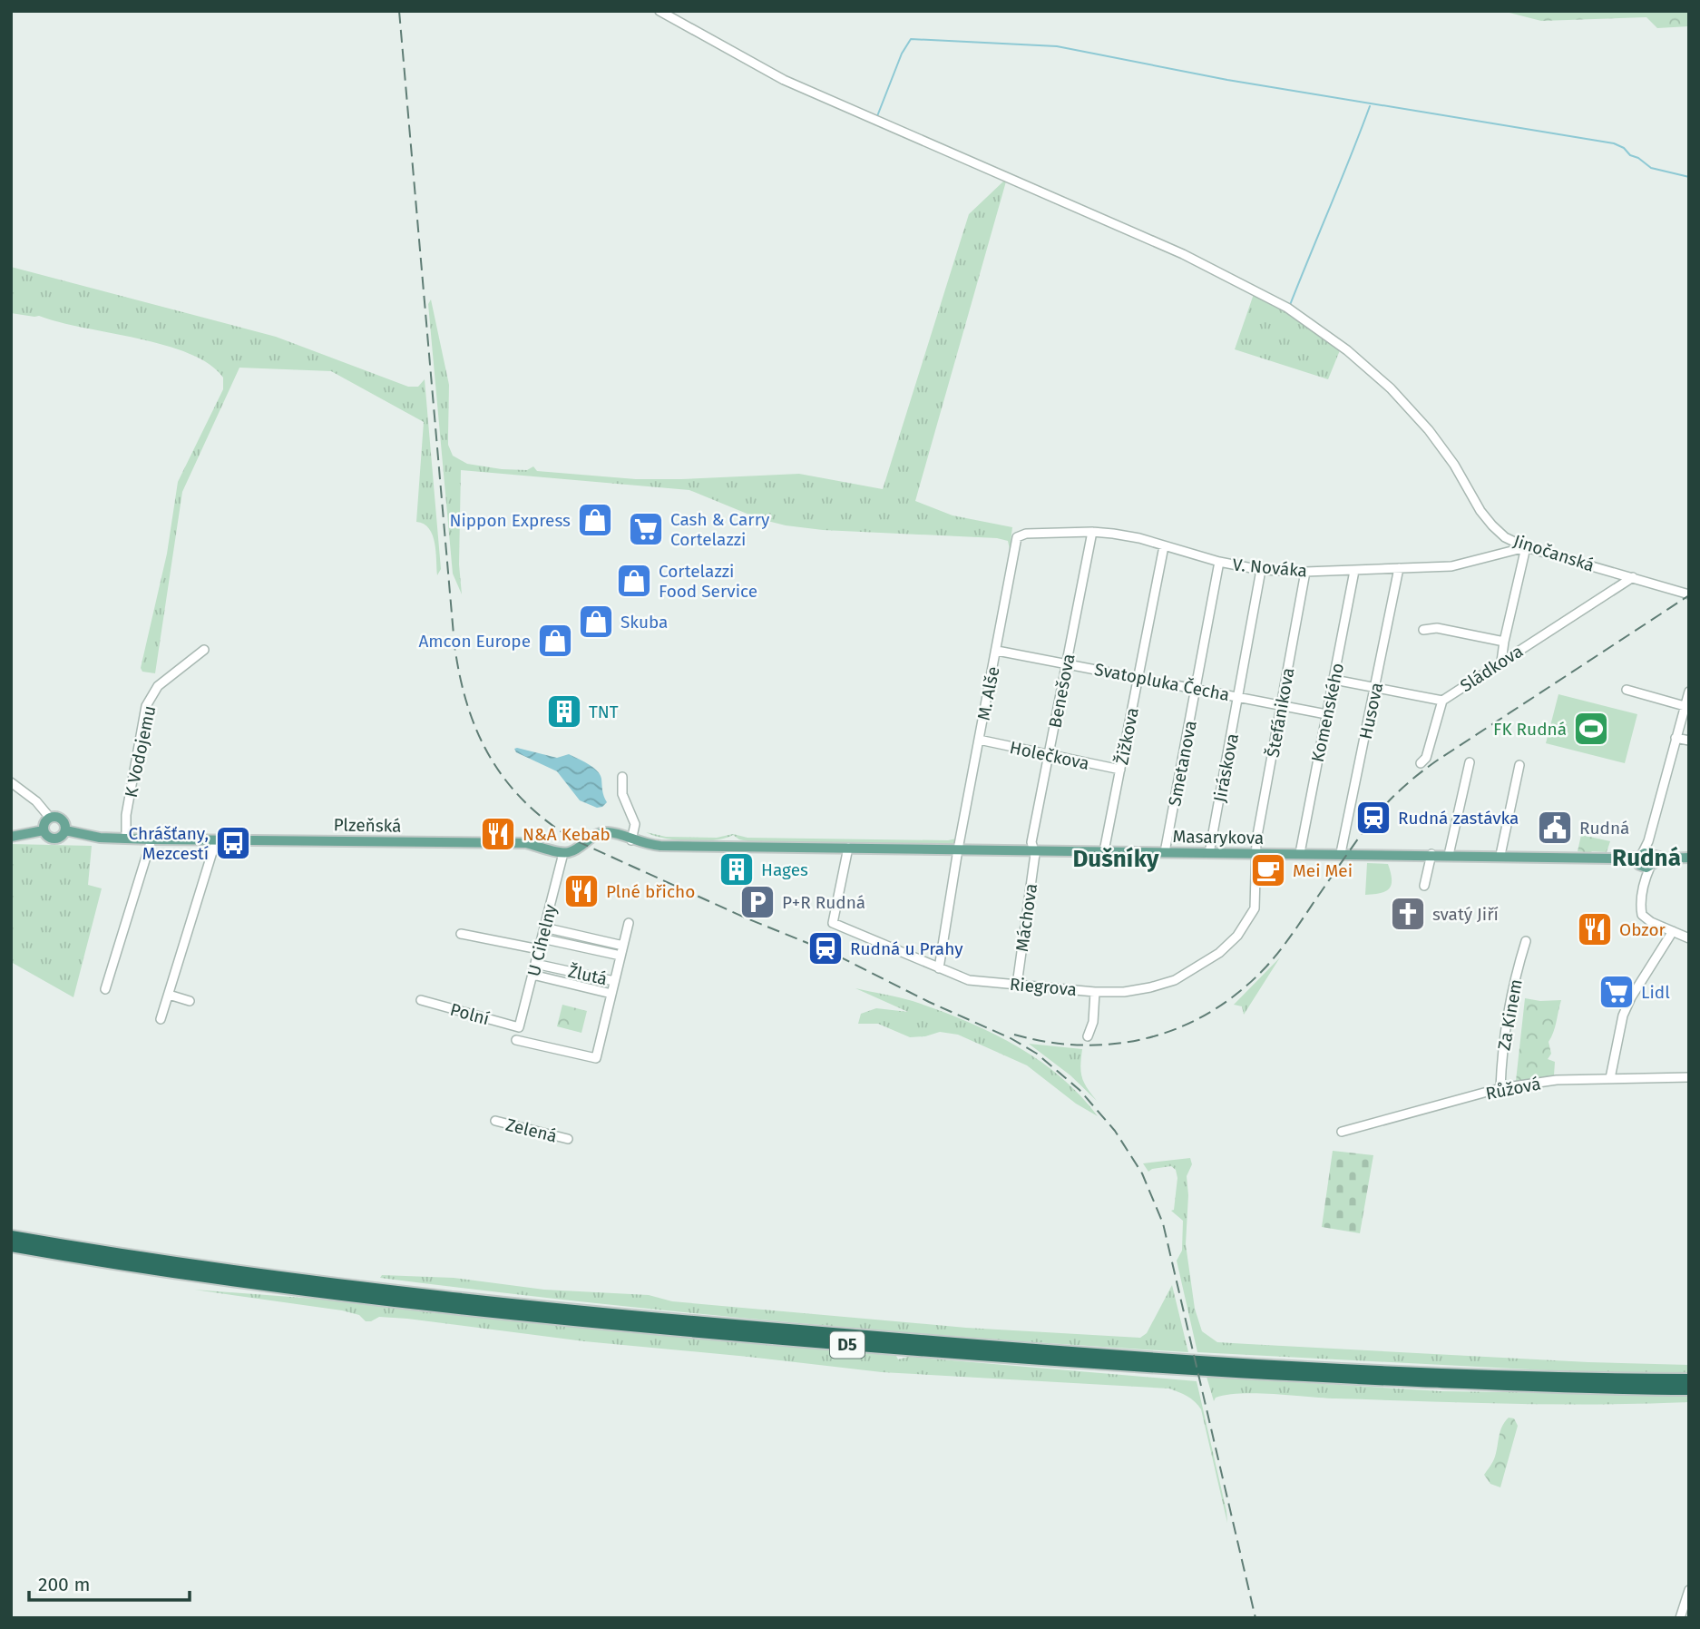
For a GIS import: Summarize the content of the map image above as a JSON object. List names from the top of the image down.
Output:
{
  "streets": {
    "highway": ["D5"],
    "main road": ["Plzeňská", "Masarykova"],
    "street": [
      "Jinočanská",
      "V. Nováka",
      "Sládkova",
      "Svatopluka Čecha",
      "Benešova",
      "M. Alše",
      "Husova",
      "Štefánikova",
      "Komenského",
      "Žižkova",
      "K Vodojemu",
      "Holečkova",
      "Smetanova",
      "Jiráskova",
      "Máchova",
      "U Cihelny",
      "Žlutá",
      "Riegrova",
      "Polní",
      "Za Kinem",
      "Růžová",
      "Zelená"
    ]
  },
  "crossings": [
    ["Jinočanská", "V. Nováka"],
    ["Jinočanská", "Sládkova"],
    ["V. Nováka", "Benešova"],
    ["V. Nováka", "M. Alše"],
    ["V. Nováka", "Husova"],
    ["V. Nováka", "Štefánikova"],
    ["V. Nováka", "Komenského"],
    ["V. Nováka", "Žižkova"],
    ["V. Nováka", "Smetanova"],
    ["V. Nováka", "Jiráskova"],
    ["Sládkova", "Husova"],
    ["Sládkova", "Komenského"],
    ["Svatopluka Čecha", "Benešova"],
    ["Svatopluka Čecha", "M. Alše"],
    ["Svatopluka Čecha", "Štefánikova"],
    ["Svatopluka Čecha", "Komenského"],
    ["Svatopluka Čecha", "Žižkova"],
    ["Svatopluka Čecha", "Smetanova"],
    ["Svatopluka Čecha", "Jiráskova"],
    ["Benešova", "Holečkova"],
    ["Benešova", "Masarykova"],
    ["Benešova", "Máchova"],
    ["M. Alše", "Holečkova"],
    ["M. Alše", "Masarykova"],
    ["M. Alše", "Riegrova"],
    ["Husova", "Masarykova"],
    ["Štefánikova", "Masarykova"],
    ["Štefánikova", "Riegrova"],
    ["Komenského", "Masarykova"],
    ["Žižkova", "Holečkova"],
    ["Žižkova", "Masarykova"],
    ["K Vodojemu", "Plzeňská"],
    ["Smetanova", "Masarykova"],
    ["Jiráskova", "Masarykova"],
    ["Plzeňská", "U Cihelny"],
    ["Masarykova", "Máchova"],
    ["Masarykova", "Riegrova"],
    ["Máchova", "Riegrova"],
    ["U Cihelny", "Žlutá"],
    ["U Cihelny", "Polní"],
    ["Za Kinem", "Růžová"]
  ],
  "districts": ["Rudná", "Dušníky"],
  "places": {
    "shop": [
      "Nippon Express",
      "Cortelazzi Food Service",
      "Skuba",
      "Amcon Europe"
    ],
    "supermarket": ["Cash & Carry Cortelazzi", "Lidl"],
    "building": ["TNT", "Hages"],
    "sports": ["FK Rudná"],
    "station": ["Rudná zastávka", "Rudná u Prahy"],
    "public building": ["Rudná"],
    "restaurant": ["N&A Kebab", "Plné břicho", "Obzor"],
    "bus stop": ["Chrášťany, Mezcestí"],
    "cafe": ["Mei Mei"],
    "parking": ["P+R Rudná"],
    "church": ["svatý Jiří"]
  },
  "scale_bar": "200 m"
}
